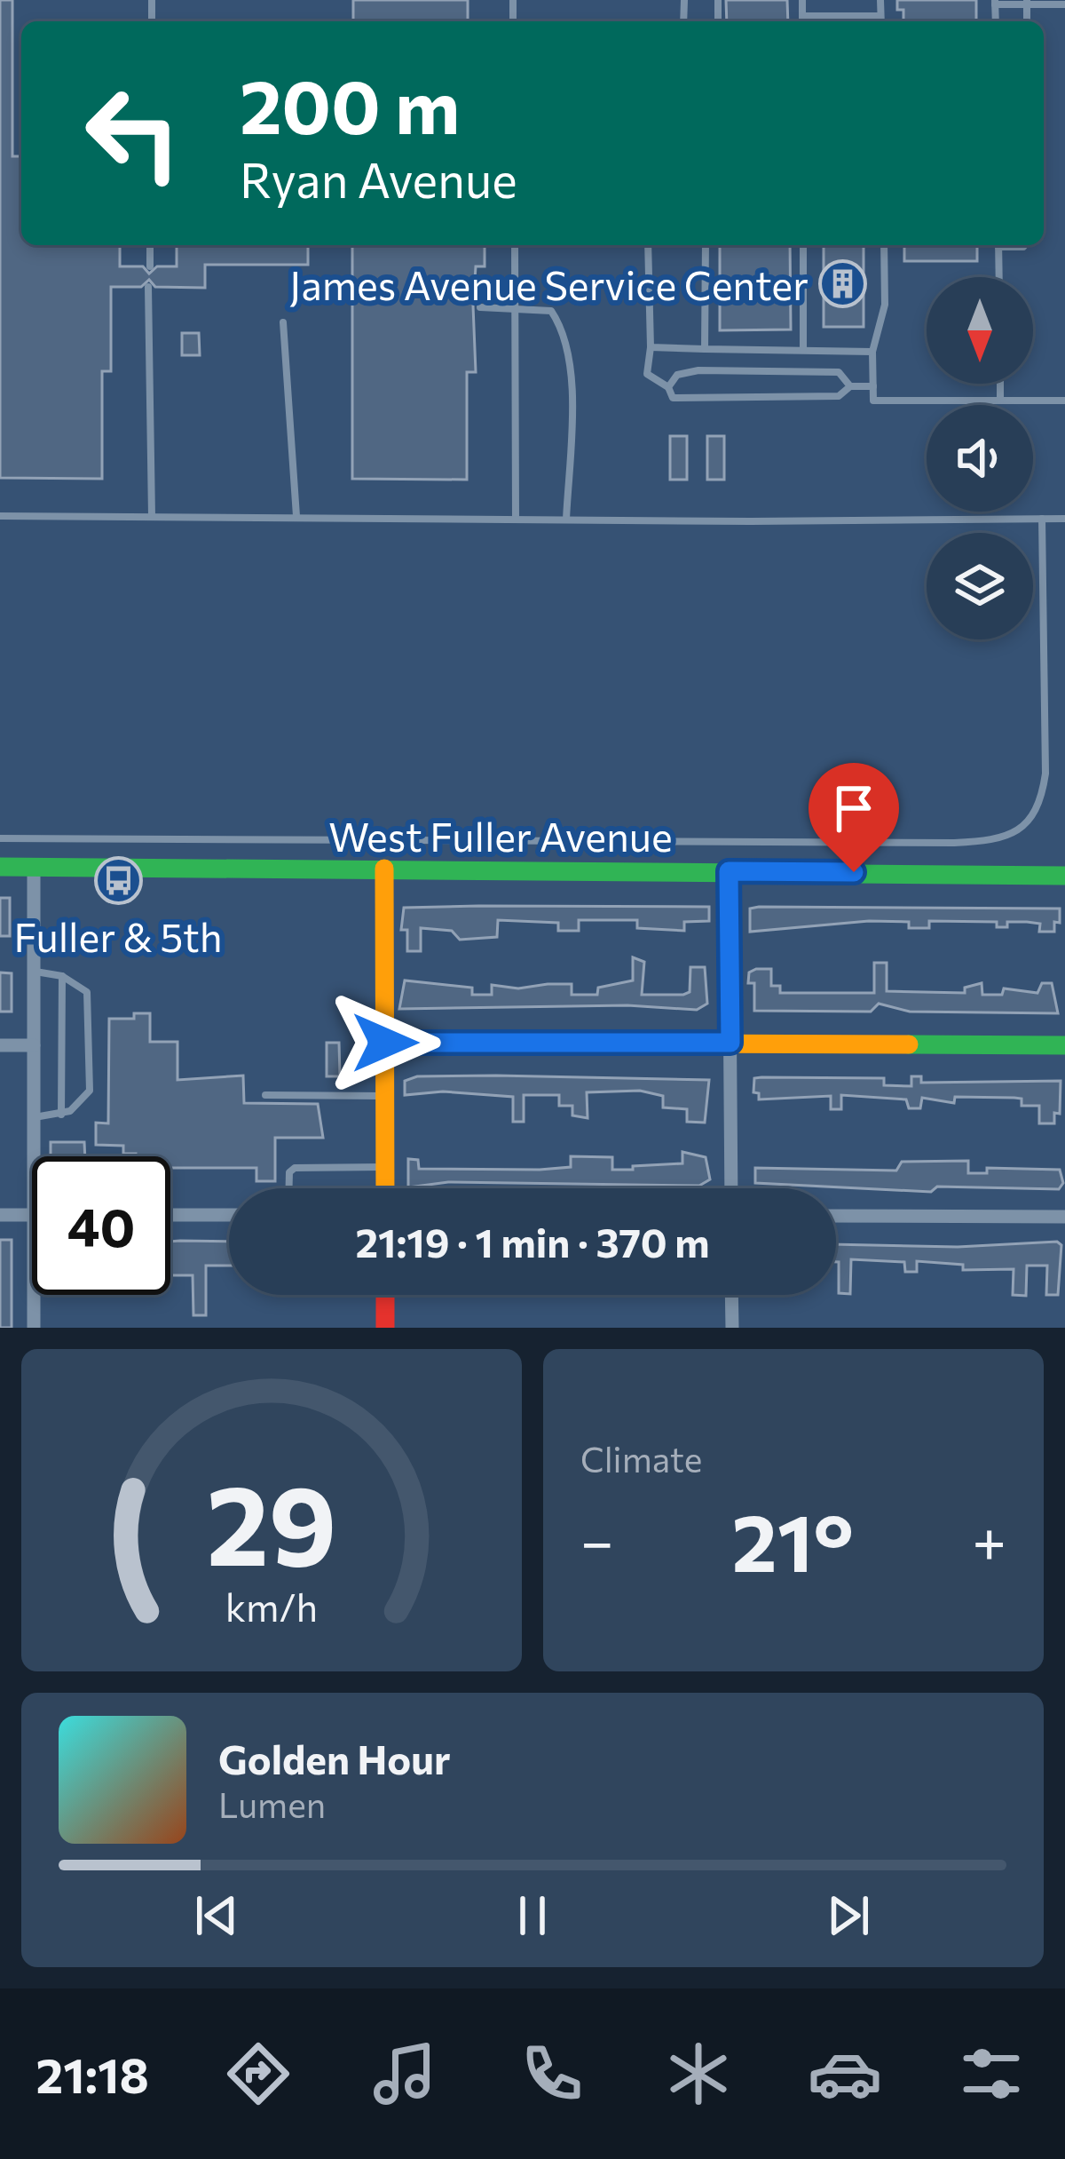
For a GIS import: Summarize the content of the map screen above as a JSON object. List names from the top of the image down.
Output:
{
  "streets": {
    "street": ["West Fuller Avenue"]
  },
  "places": {
    "building": ["James Avenue Service Center"],
    "bus stop": ["Fuller & 5th"]
  },
  "north": "bottom",
  "page": {
    "turn": ["200 m", "Ryan Avenue"],
    "limit": "40",
    "trip": "21:19 · 1 min · 370 m",
    "tile": "Climate",
    "heat": ["−", "21°", "+"],
    "song": ["Golden Hour", "Lumen"],
    "tabs": "21:18",
    "gauge": ["29", "km/h"]
  }
}
